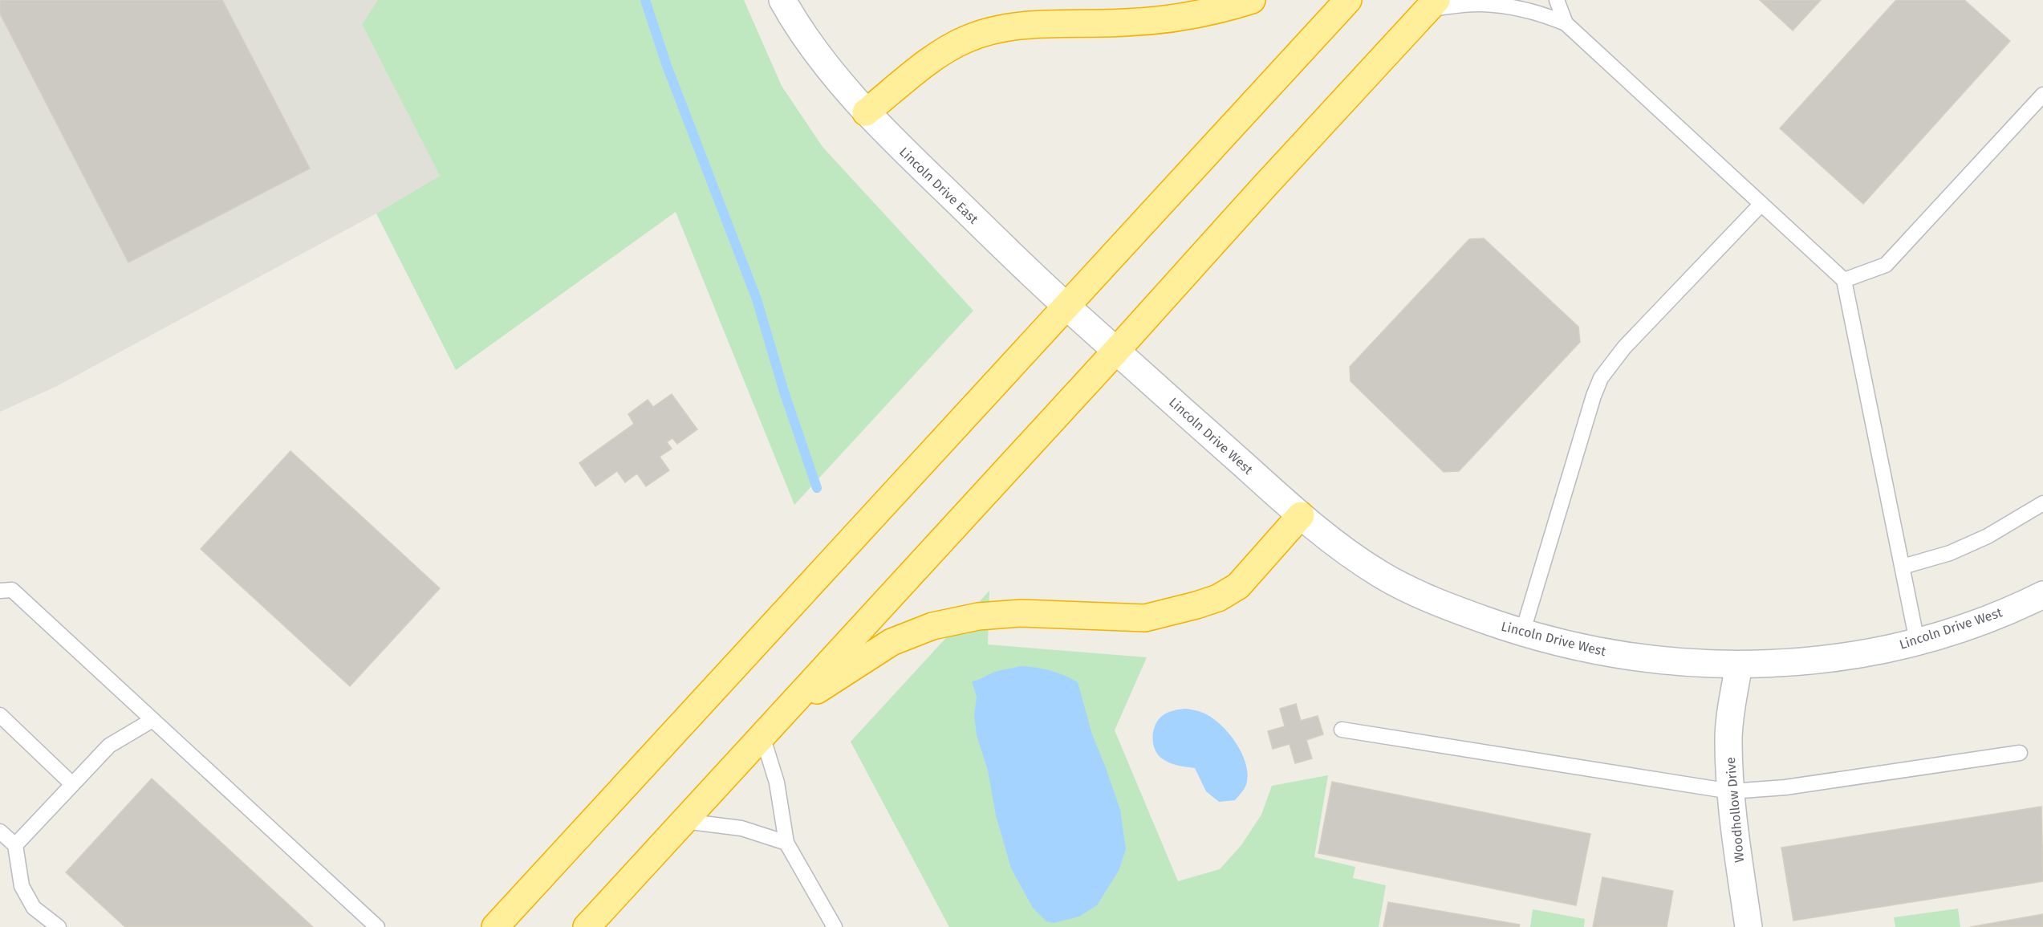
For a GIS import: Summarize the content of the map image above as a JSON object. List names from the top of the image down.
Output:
{
  "streets": {
    "street": ["Lincoln Drive East", "Lincoln Drive West", "Woodhollow Drive"]
  },
  "crossings": [
    ["Lincoln Drive East", "Lincoln Drive West"],
    ["Lincoln Drive West", "Woodhollow Drive"]
  ]
}
